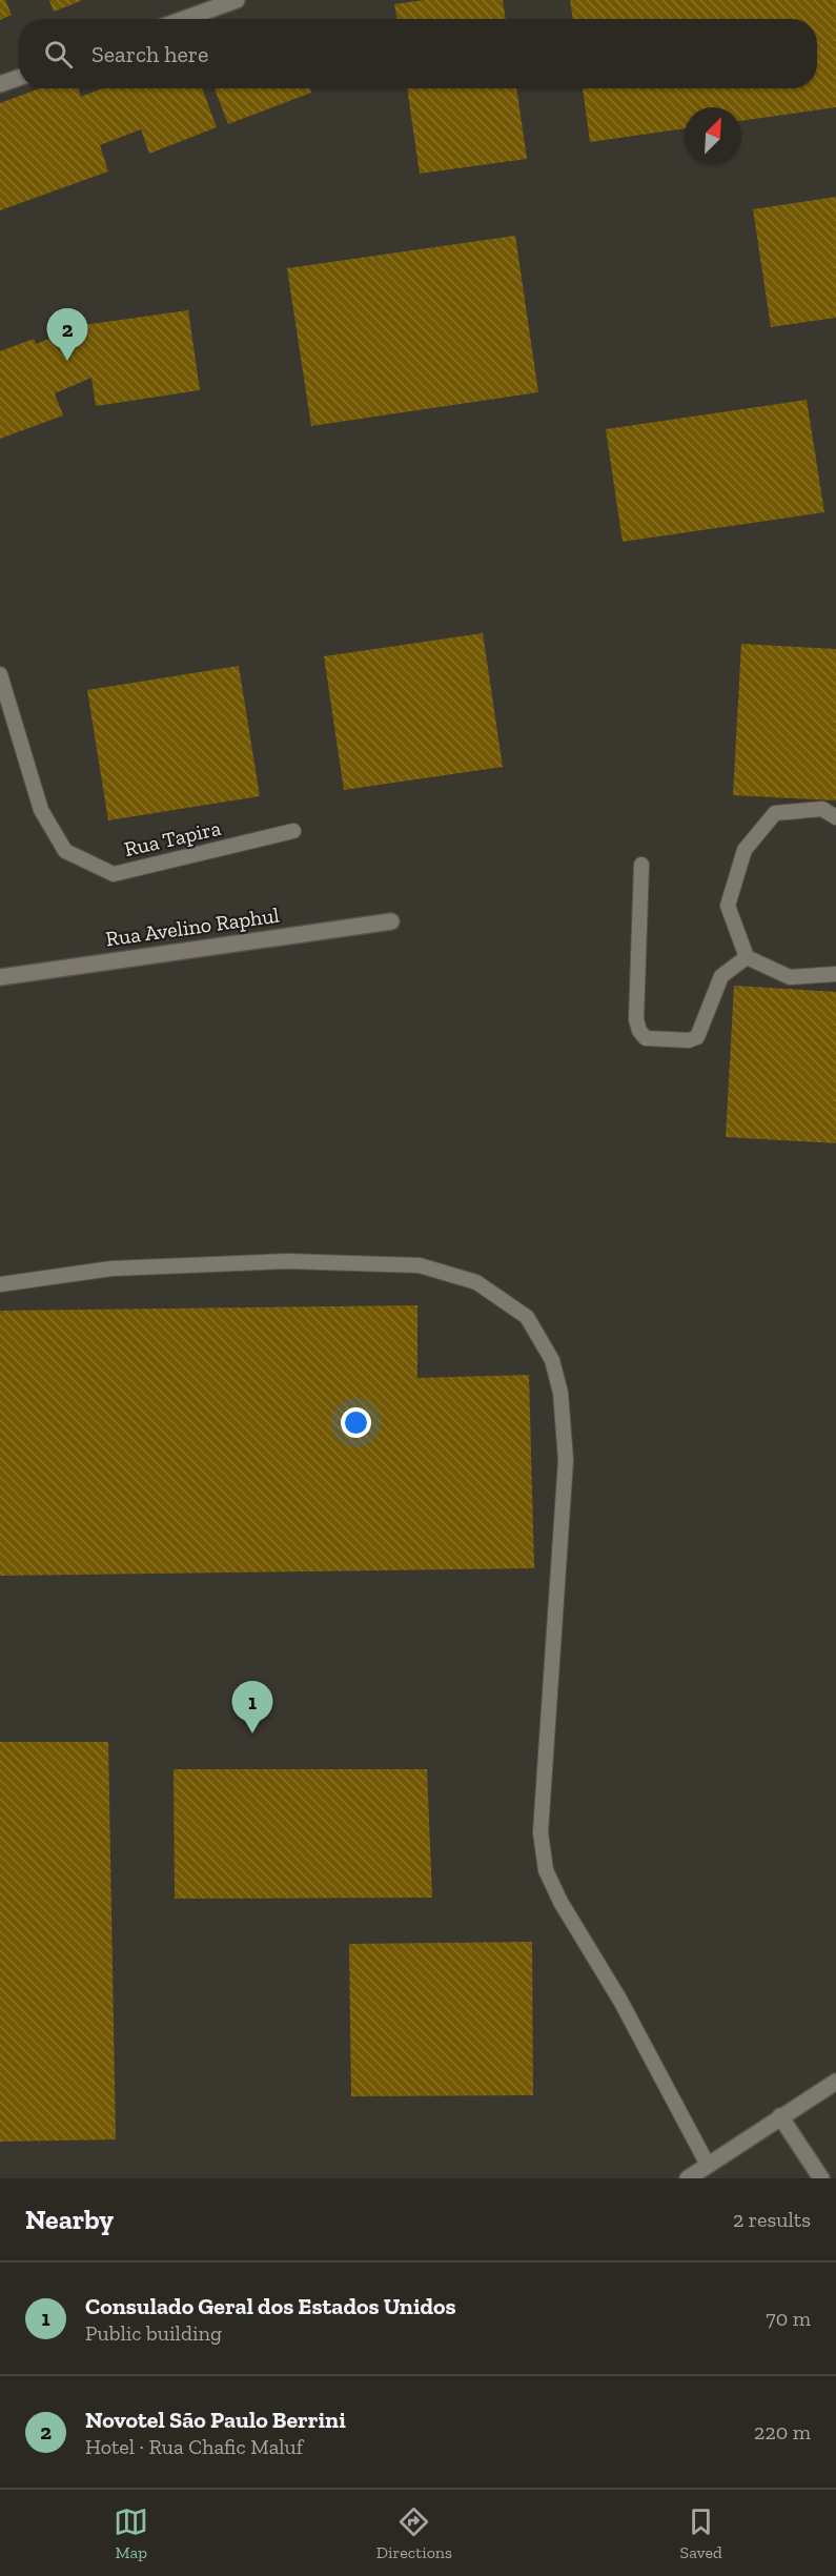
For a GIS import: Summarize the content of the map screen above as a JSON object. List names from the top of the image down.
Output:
{
  "streets": {
    "street": ["Rua Avelino Raphul"],
    "lane": ["Rua Tapira"]
  },
  "north": "top right",
  "page": {
    "search": "Search here",
    "pins": ["2", "1"],
    "heading": ["Nearby", "2 results"],
    "list": [
      {
        "mark": "1",
        "name": "Consulado Geral dos Estados Unidos",
        "note": "Public building",
        "value": "70 m"
      },
      {
        "mark": "2",
        "name": "Novotel São Paulo Berrini",
        "note": "Hotel · Rua Chafic Maluf",
        "value": "220 m"
      }
    ],
    "nav": ["Map", "Directions", "Saved"]
  }
}
